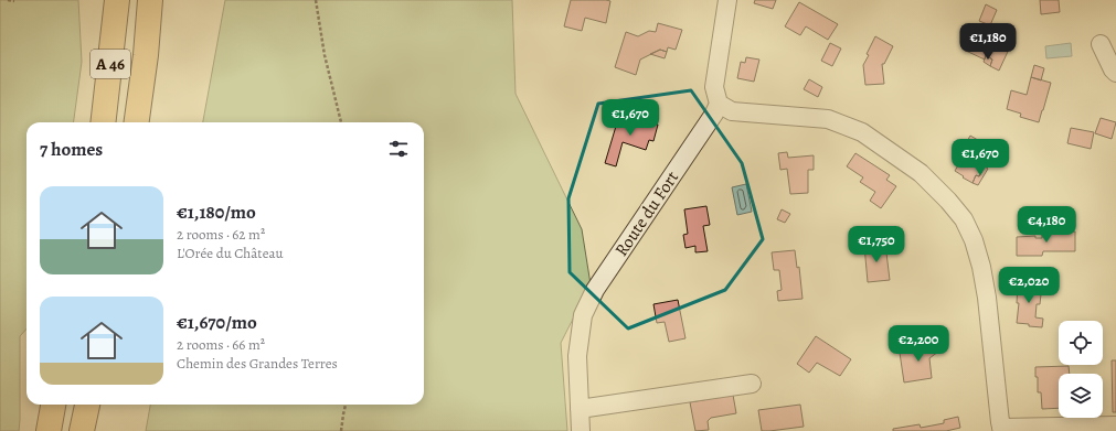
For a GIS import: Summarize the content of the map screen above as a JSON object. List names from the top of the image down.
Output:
{
  "streets": {
    "highway": ["A 46"],
    "street": ["Route du Fort"]
  },
  "page": {
    "price": [
      "€1,180",
      "€1,670",
      "€1,670",
      "€4,180",
      "€1,750",
      "€2,020",
      "€2,200"
    ],
    "heading": "7 homes",
    "list": [
      {
        "name": "€1,180/mo",
        "note": "2 rooms · 62 m² · L'Orée du Château"
      },
      {
        "name": "€1,670/mo",
        "note": "2 rooms · 66 m² · Chemin des Grandes Terres"
      }
    ]
  }
}
